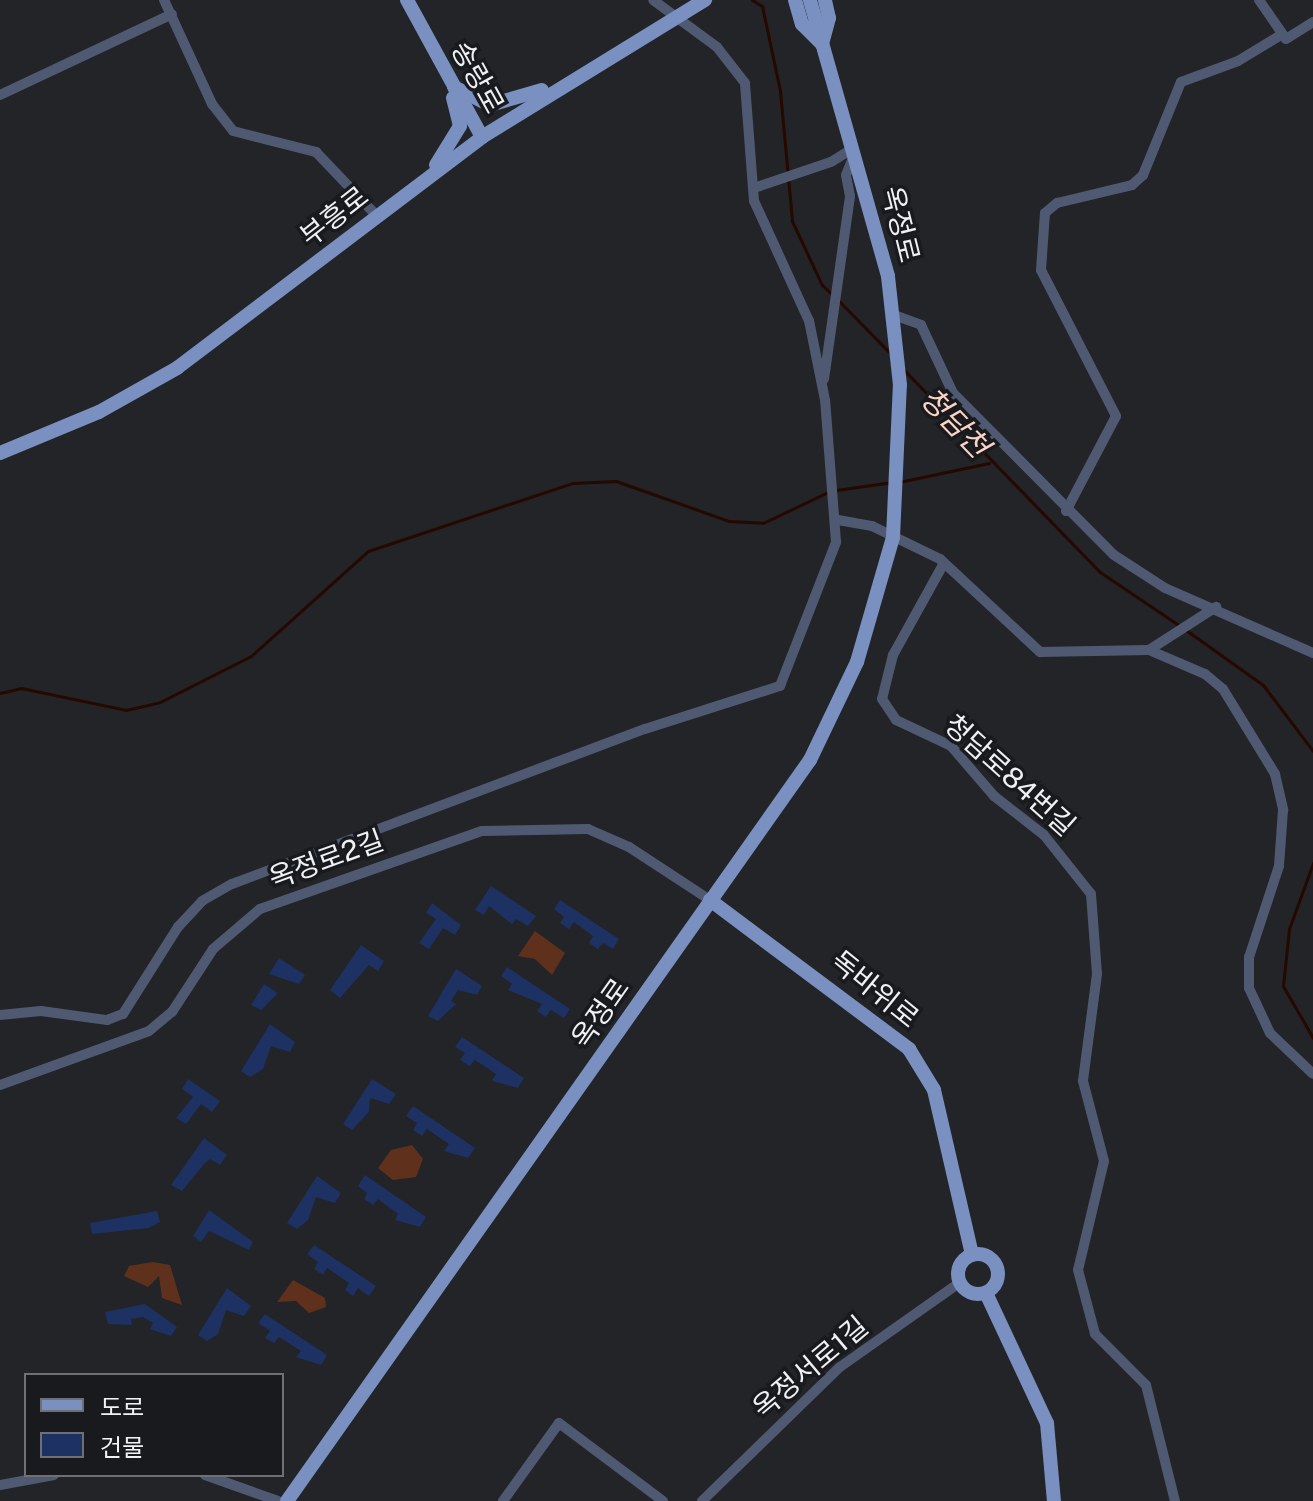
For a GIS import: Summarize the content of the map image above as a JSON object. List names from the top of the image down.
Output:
{
  "streets": {
    "main road": [
      "송랑로",
      "부흥로",
      "옥정로",
      "독바위로"
    ],
    "street": ["청담로84번길", "옥정로2길", "옥정서로1길"]
  },
  "crossings": [
    ["송랑로", "부흥로"],
    ["옥정로", "옥정로2길"],
    ["옥정로", "독바위로"],
    ["옥정로2길", "독바위로"],
    ["독바위로", "옥정서로1길"]
  ],
  "water": ["청담천"],
  "legend": ["도로", "건물"]
}
